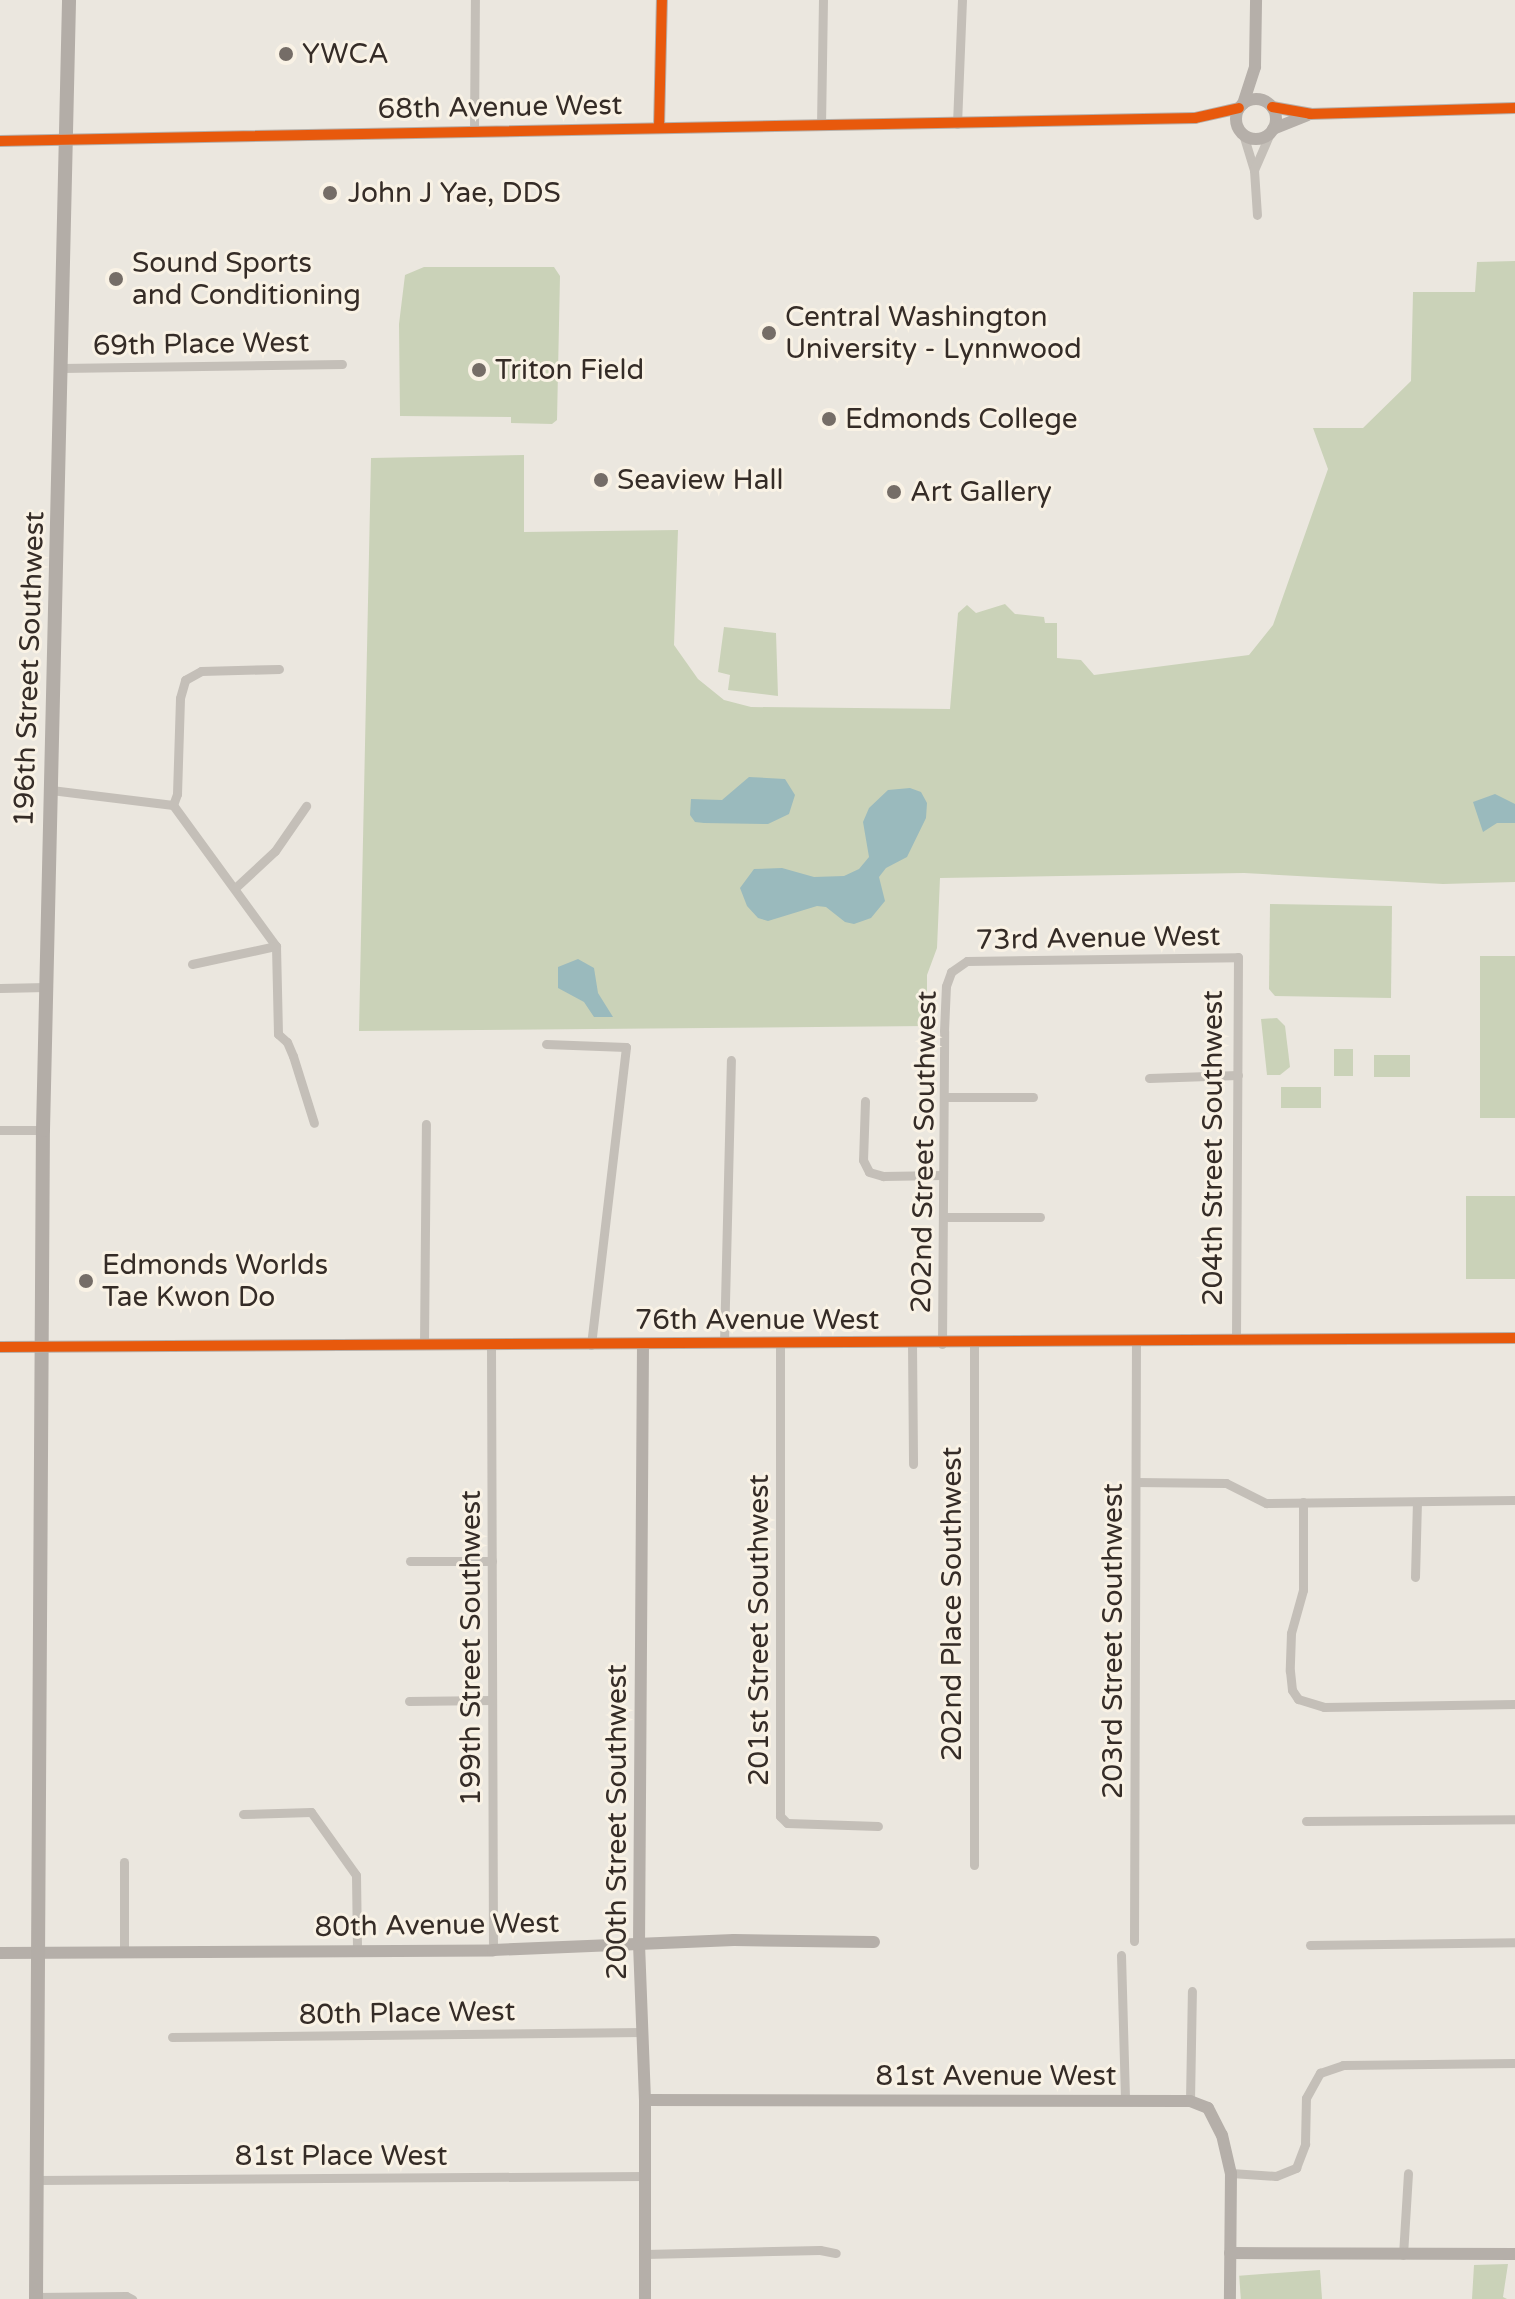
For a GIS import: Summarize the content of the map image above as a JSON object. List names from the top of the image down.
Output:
{
  "streets": {
    "main road": ["196th Street Southwest"],
    "street": [
      "68th Avenue West",
      "69th Place West",
      "73rd Avenue West",
      "204th Street Southwest",
      "202nd Street Southwest",
      "76th Avenue West",
      "202nd Place Southwest",
      "201st Street Southwest",
      "203rd Street Southwest",
      "199th Street Southwest",
      "200th Street Southwest",
      "80th Avenue West",
      "80th Place West",
      "81st Avenue West",
      "81st Place West"
    ]
  },
  "crossings": [
    ["68th Avenue West", "196th Street Southwest"],
    ["69th Place West", "196th Street Southwest"],
    ["196th Street Southwest", "76th Avenue West"],
    ["196th Street Southwest", "80th Avenue West"],
    ["196th Street Southwest", "81st Place West"],
    ["73rd Avenue West", "204th Street Southwest"],
    ["73rd Avenue West", "202nd Street Southwest"],
    ["204th Street Southwest", "76th Avenue West"],
    ["202nd Street Southwest", "76th Avenue West"],
    ["76th Avenue West", "202nd Place Southwest"],
    ["76th Avenue West", "201st Street Southwest"],
    ["76th Avenue West", "203rd Street Southwest"],
    ["76th Avenue West", "199th Street Southwest"],
    ["76th Avenue West", "200th Street Southwest"],
    ["199th Street Southwest", "80th Avenue West"],
    ["200th Street Southwest", "80th Avenue West"],
    ["200th Street Southwest", "80th Place West"],
    ["200th Street Southwest", "81st Avenue West"],
    ["200th Street Southwest", "81st Place West"]
  ],
  "places": [
    "YWCA",
    "John J Yae, DDS",
    "Sound Sports and Conditioning",
    "Central Washington University - Lynnwood",
    "Triton Field",
    "Edmonds College",
    "Seaview Hall",
    "Art Gallery",
    "Edmonds Worlds Tae Kwon Do"
  ]
}
